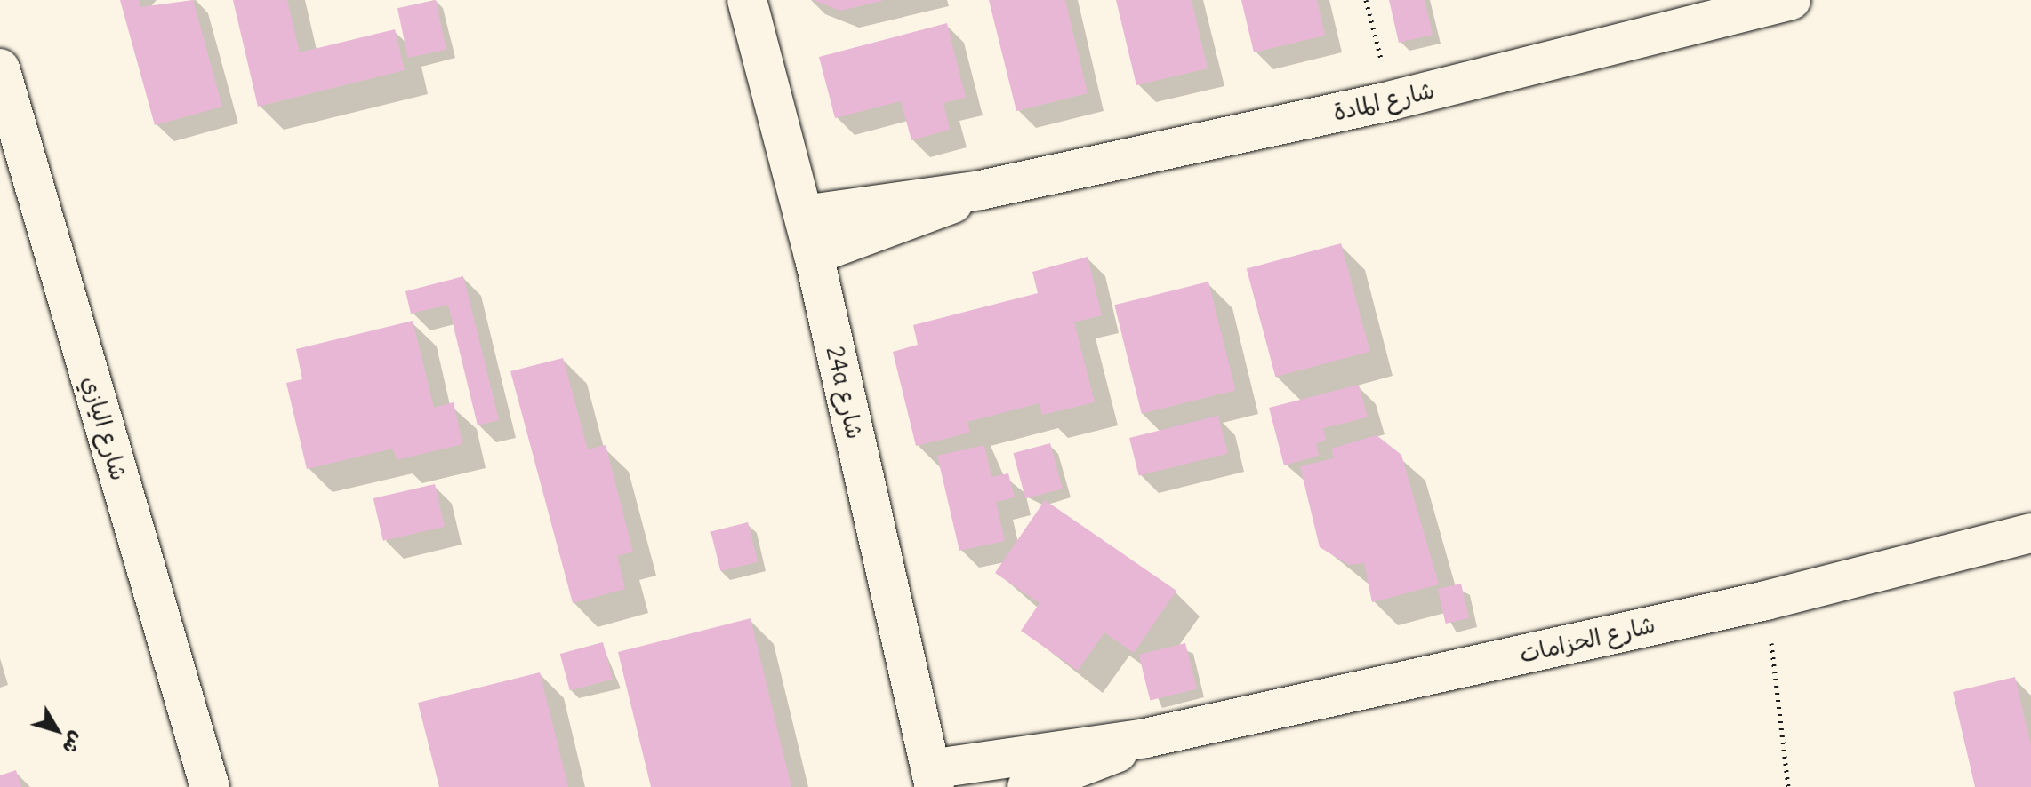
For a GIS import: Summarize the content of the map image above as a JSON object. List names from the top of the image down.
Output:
{
  "streets": {
    "street": [
      "شارع المادة",
      "24a شارع",
      "شارع اليازي",
      "شارع الحزامات"
    ]
  },
  "crossings": [
    ["شارع المادة", "24a شارع"],
    ["24a شارع", "شارع الحزامات"]
  ],
  "north": "bottom right"
}
